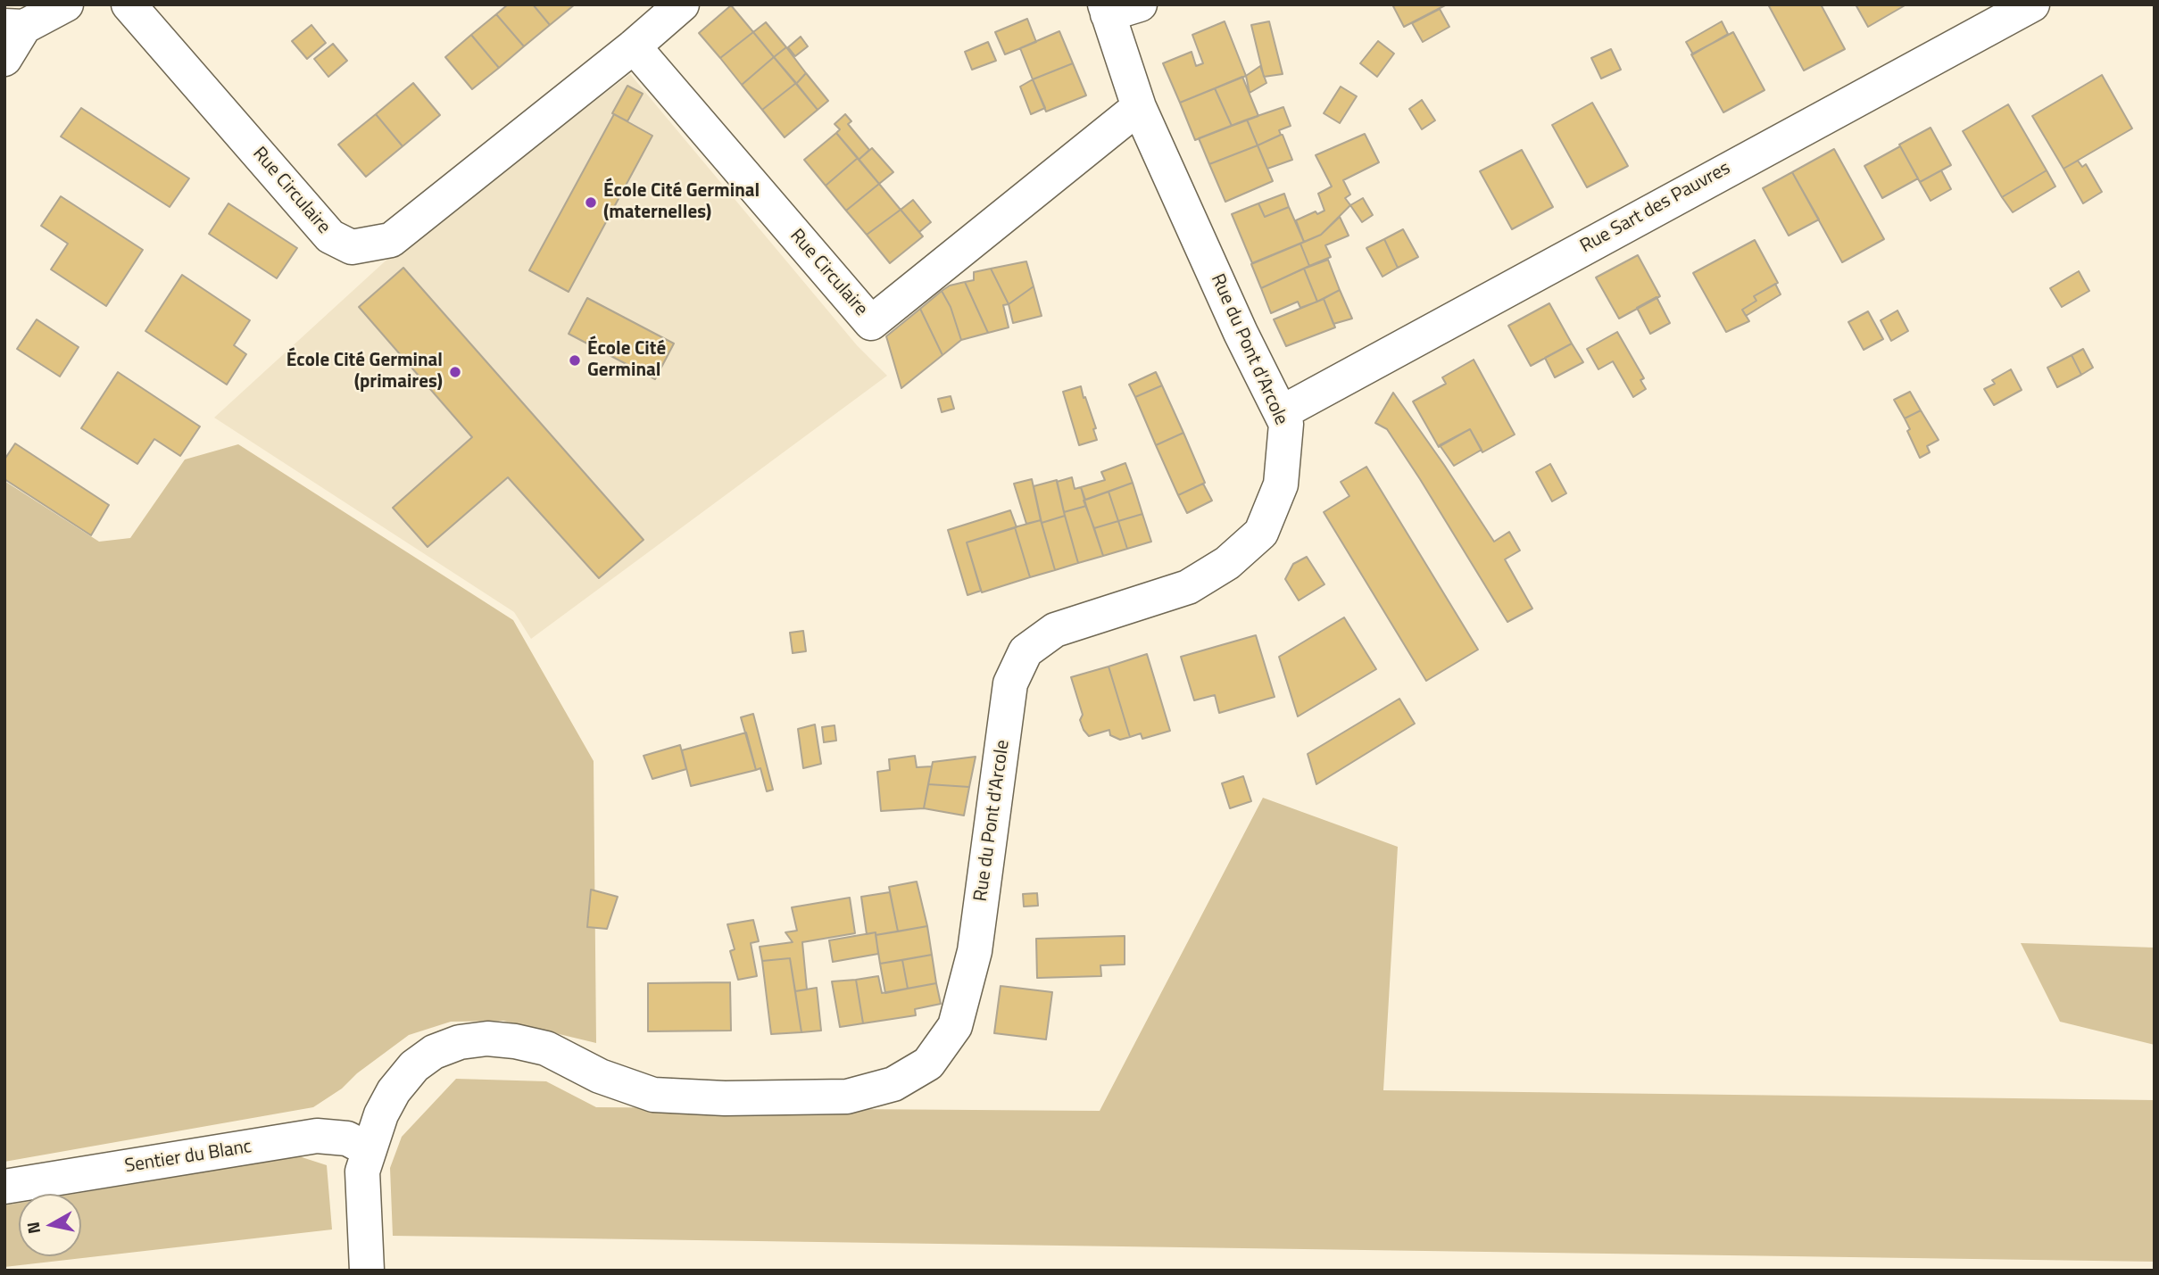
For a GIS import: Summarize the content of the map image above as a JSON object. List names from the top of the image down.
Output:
{
  "streets": {
    "street": [
      "Rue Circulaire",
      "Rue Sart des Pauvres",
      "Rue du Pont d'Arcole",
      "Sentier du Blanc"
    ]
  },
  "crossings": [
    ["Rue Circulaire", "Rue du Pont d'Arcole"],
    ["Rue Sart des Pauvres", "Rue du Pont d'Arcole"],
    ["Rue du Pont d'Arcole", "Sentier du Blanc"]
  ],
  "places": ["École Cité Germinal (maternelles)", "École Cité Germinal", "École Cité Germinal (primaires)"],
  "north": "left"
}
